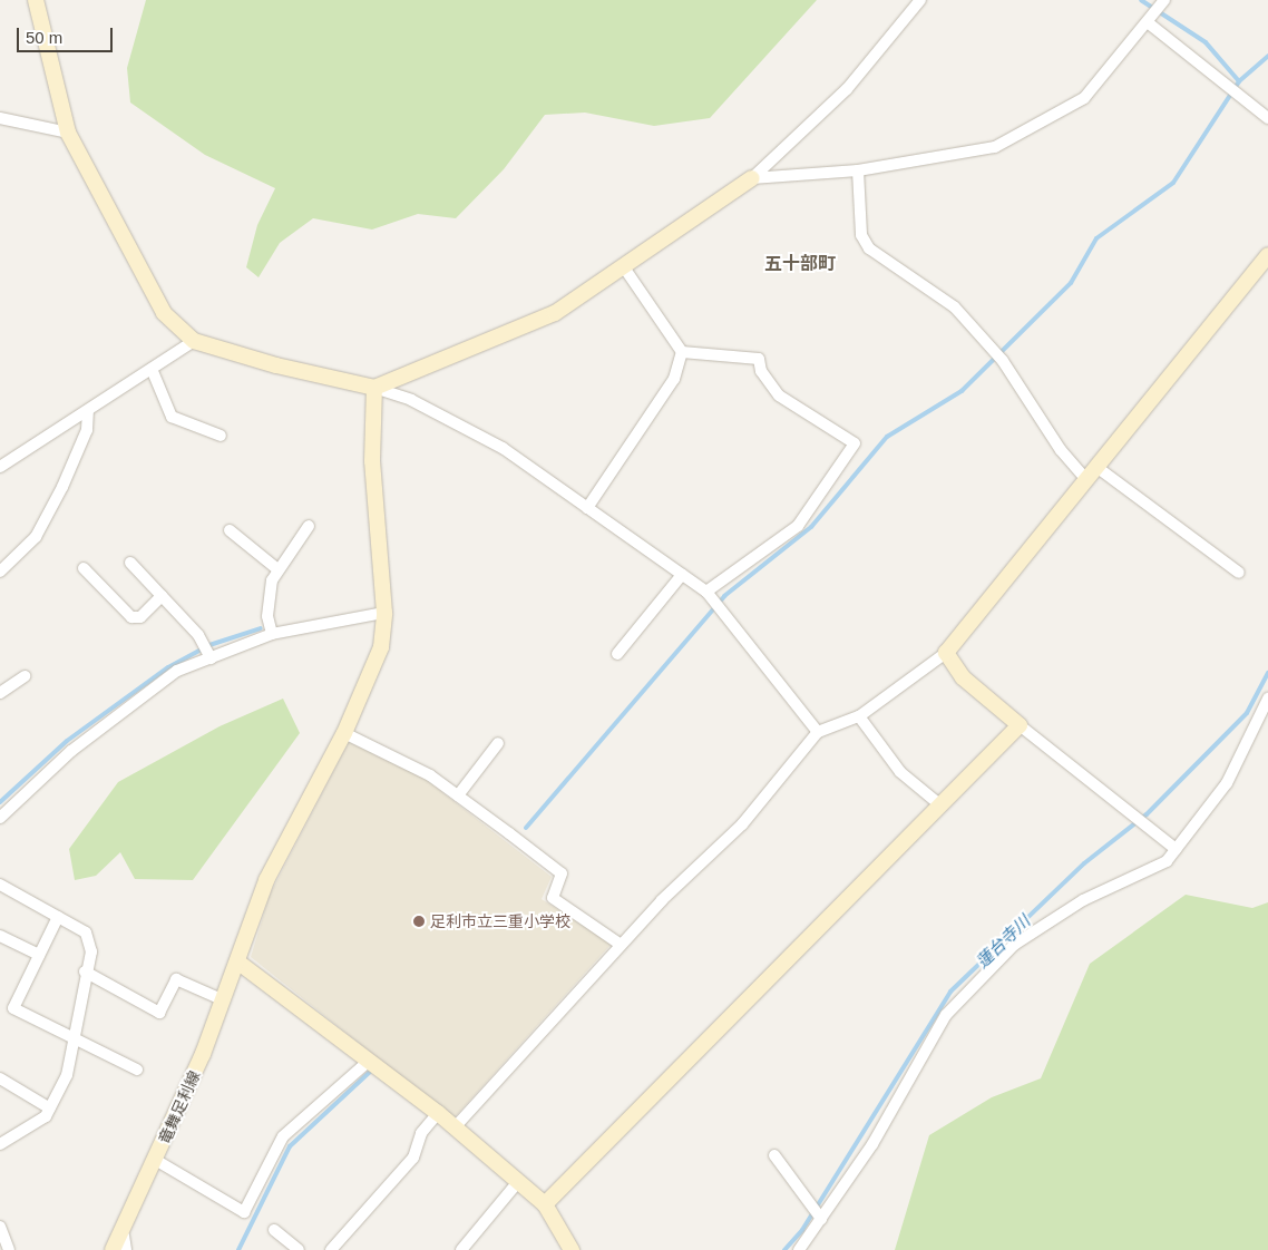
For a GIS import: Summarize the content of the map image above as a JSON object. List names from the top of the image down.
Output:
{
  "streets": {
    "street": ["竜舞足利線"]
  },
  "districts": ["五十部町"],
  "water": ["蓮台寺川"],
  "places": ["足利市立三重小学校"],
  "scale_bar": "50 m"
}
